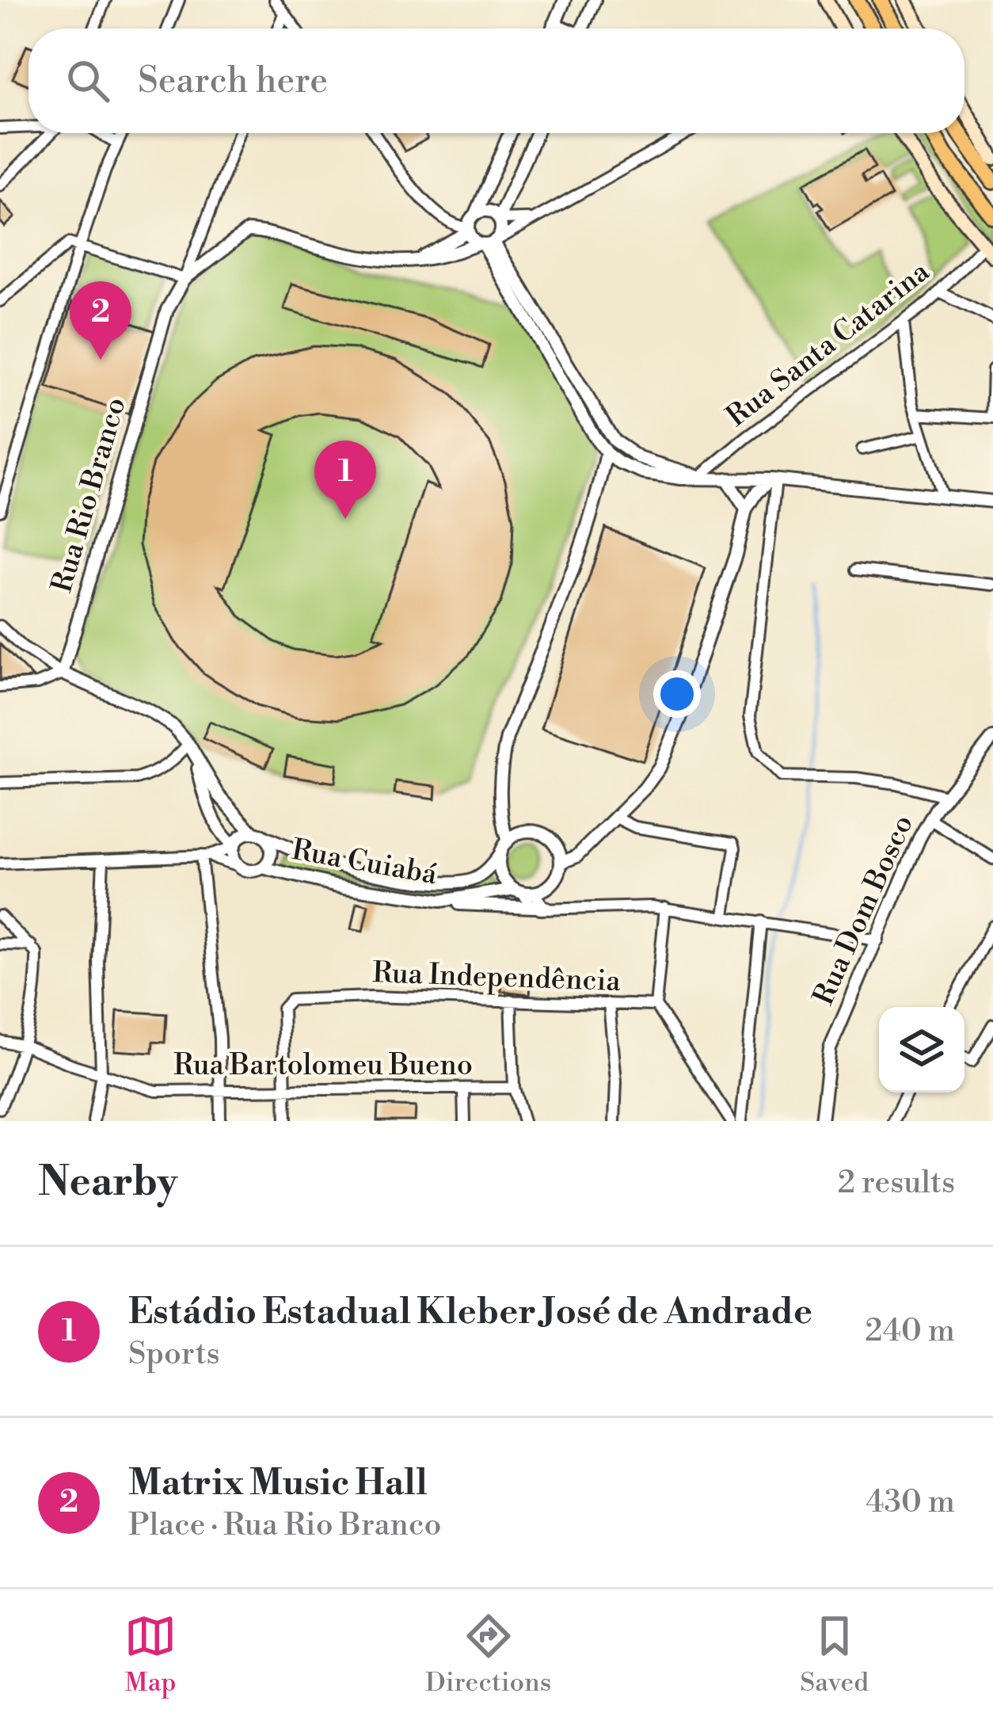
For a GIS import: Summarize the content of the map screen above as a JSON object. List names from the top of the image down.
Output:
{
  "streets": {
    "street": [
      "Rua Santa Catarina",
      "Rua Rio Branco",
      "Rua Cuiabá",
      "Rua Dom Bosco",
      "Rua Independência",
      "Rua Bartolomeu Bueno"
    ]
  },
  "crossings": [
    ["Rua Independência", "Rua Bartolomeu Bueno"]
  ],
  "page": {
    "search": "Search here",
    "pins": ["2", "1"],
    "heading": ["Nearby", "2 results"],
    "list": [
      {
        "mark": "1",
        "name": "Estádio Estadual Kleber José de Andrade",
        "note": "Sports",
        "value": "240 m"
      },
      {
        "mark": "2",
        "name": "Matrix Music Hall",
        "note": "Place · Rua Rio Branco",
        "value": "430 m"
      }
    ],
    "nav": ["Map", "Directions", "Saved"]
  }
}
